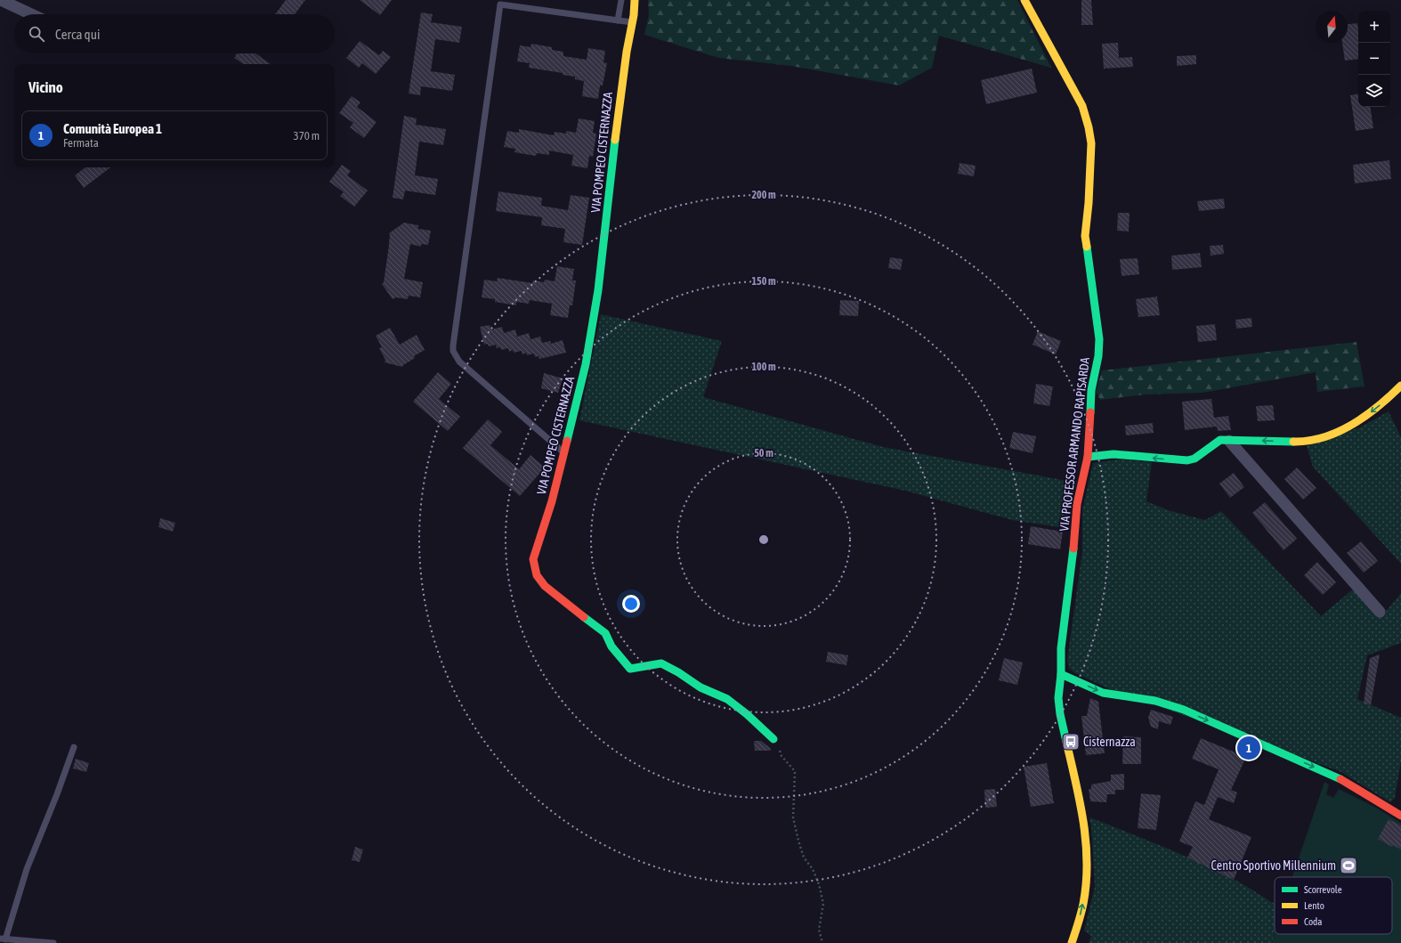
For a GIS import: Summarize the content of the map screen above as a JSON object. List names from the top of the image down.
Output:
{
  "streets": {
    "street": ["VIA POMPEO CISTERNAZZA", "VIA PROFESSOR ARMANDO RAPISARDA"]
  },
  "places": {
    "bus stop": ["Cisternazza"],
    "sports": ["Centro Sportivo Millennium"]
  },
  "legend": ["Scorrevole", "Lento", "Coda"],
  "north": "top",
  "page": {
    "map_buttons": ["+", "−"],
    "search": "Cerca qui",
    "heading": "Vicino",
    "list": [
      {
        "mark": "1",
        "name": "Comunità Europea 1",
        "note": "Fermata",
        "value": "370 m"
      }
    ],
    "pins": "1"
  },
  "rings": [
    "200 m",
    "150 m",
    "100 m",
    "50 m"
  ]
}
